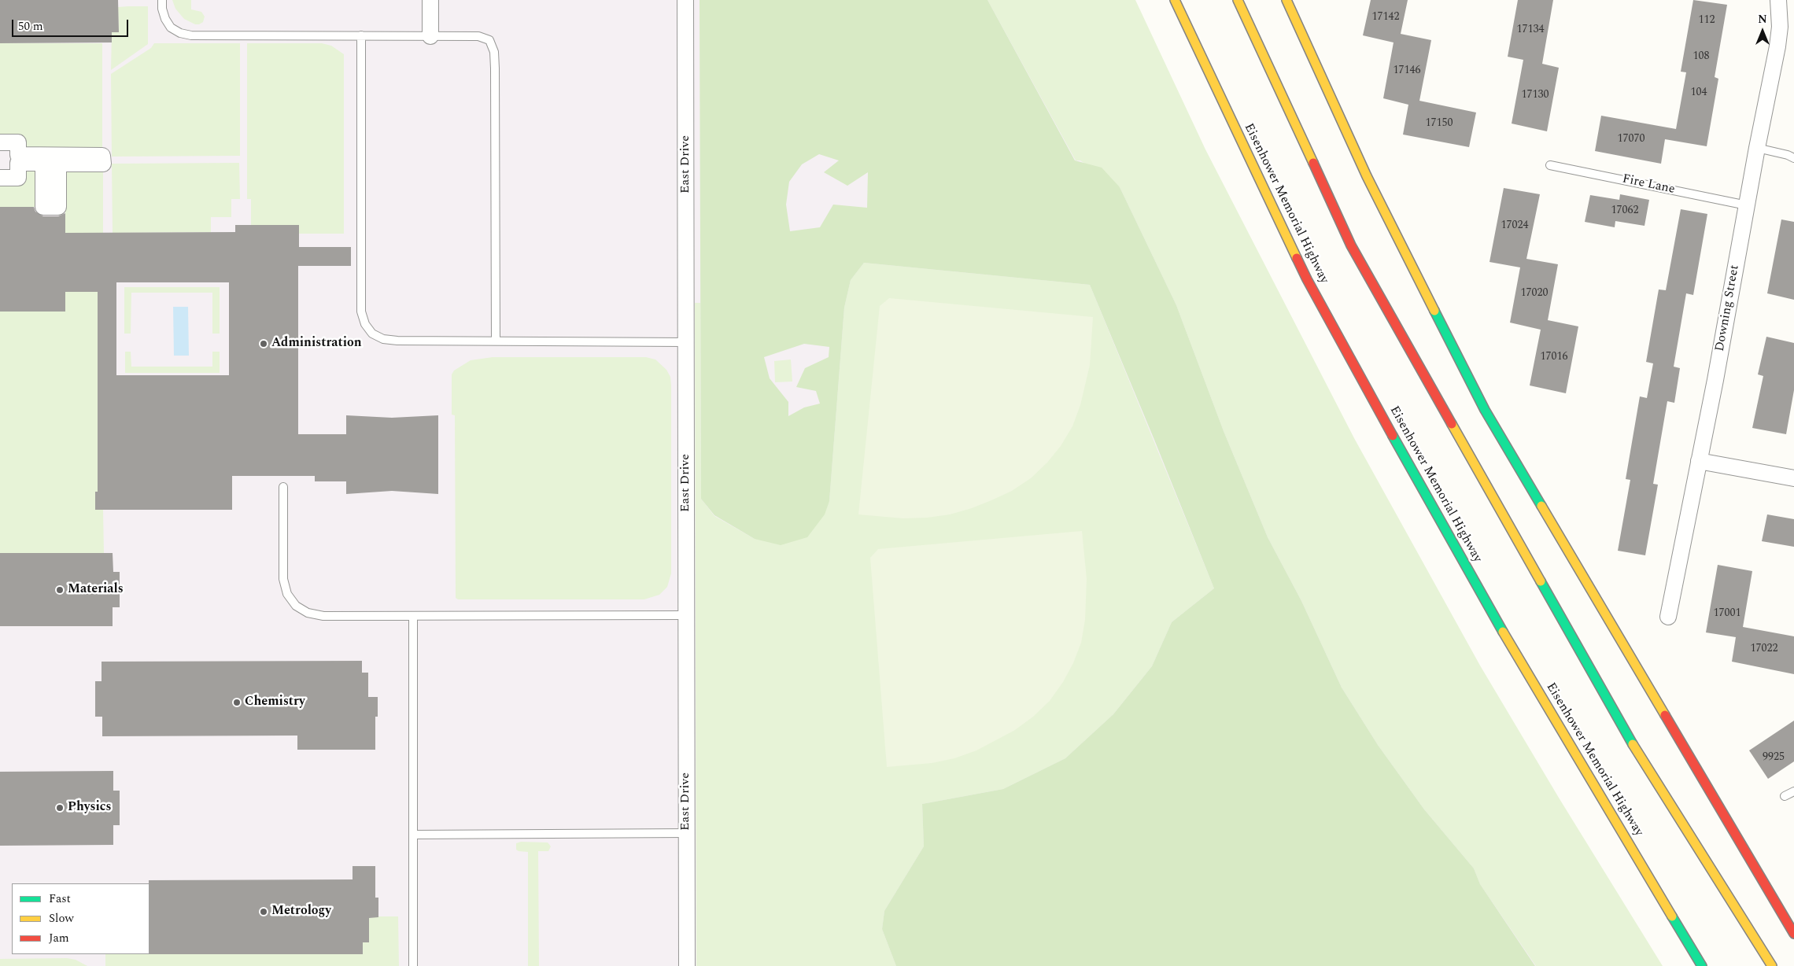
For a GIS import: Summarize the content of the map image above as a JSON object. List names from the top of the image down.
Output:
{
  "streets": {
    "highway": ["Eisenhower Memorial Highway"],
    "street": ["East Drive", "Downing Street"],
    "lane": ["Fire Lane"]
  },
  "crossings": [
    ["Fire Lane", "Downing Street"]
  ],
  "places": [
    "Administration",
    "Materials",
    "Chemistry",
    "Physics",
    "Metrology"
  ],
  "house_numbers": [
    "17142",
    "112",
    "17134",
    "108",
    "17146",
    "104",
    "17130",
    "17150",
    "17070",
    "17062",
    "17024",
    "17020",
    "17016",
    "17001",
    "17022",
    "9925"
  ],
  "legend": ["Fast", "Slow", "Jam"],
  "scale_bar": "50 m",
  "north": "top"
}
